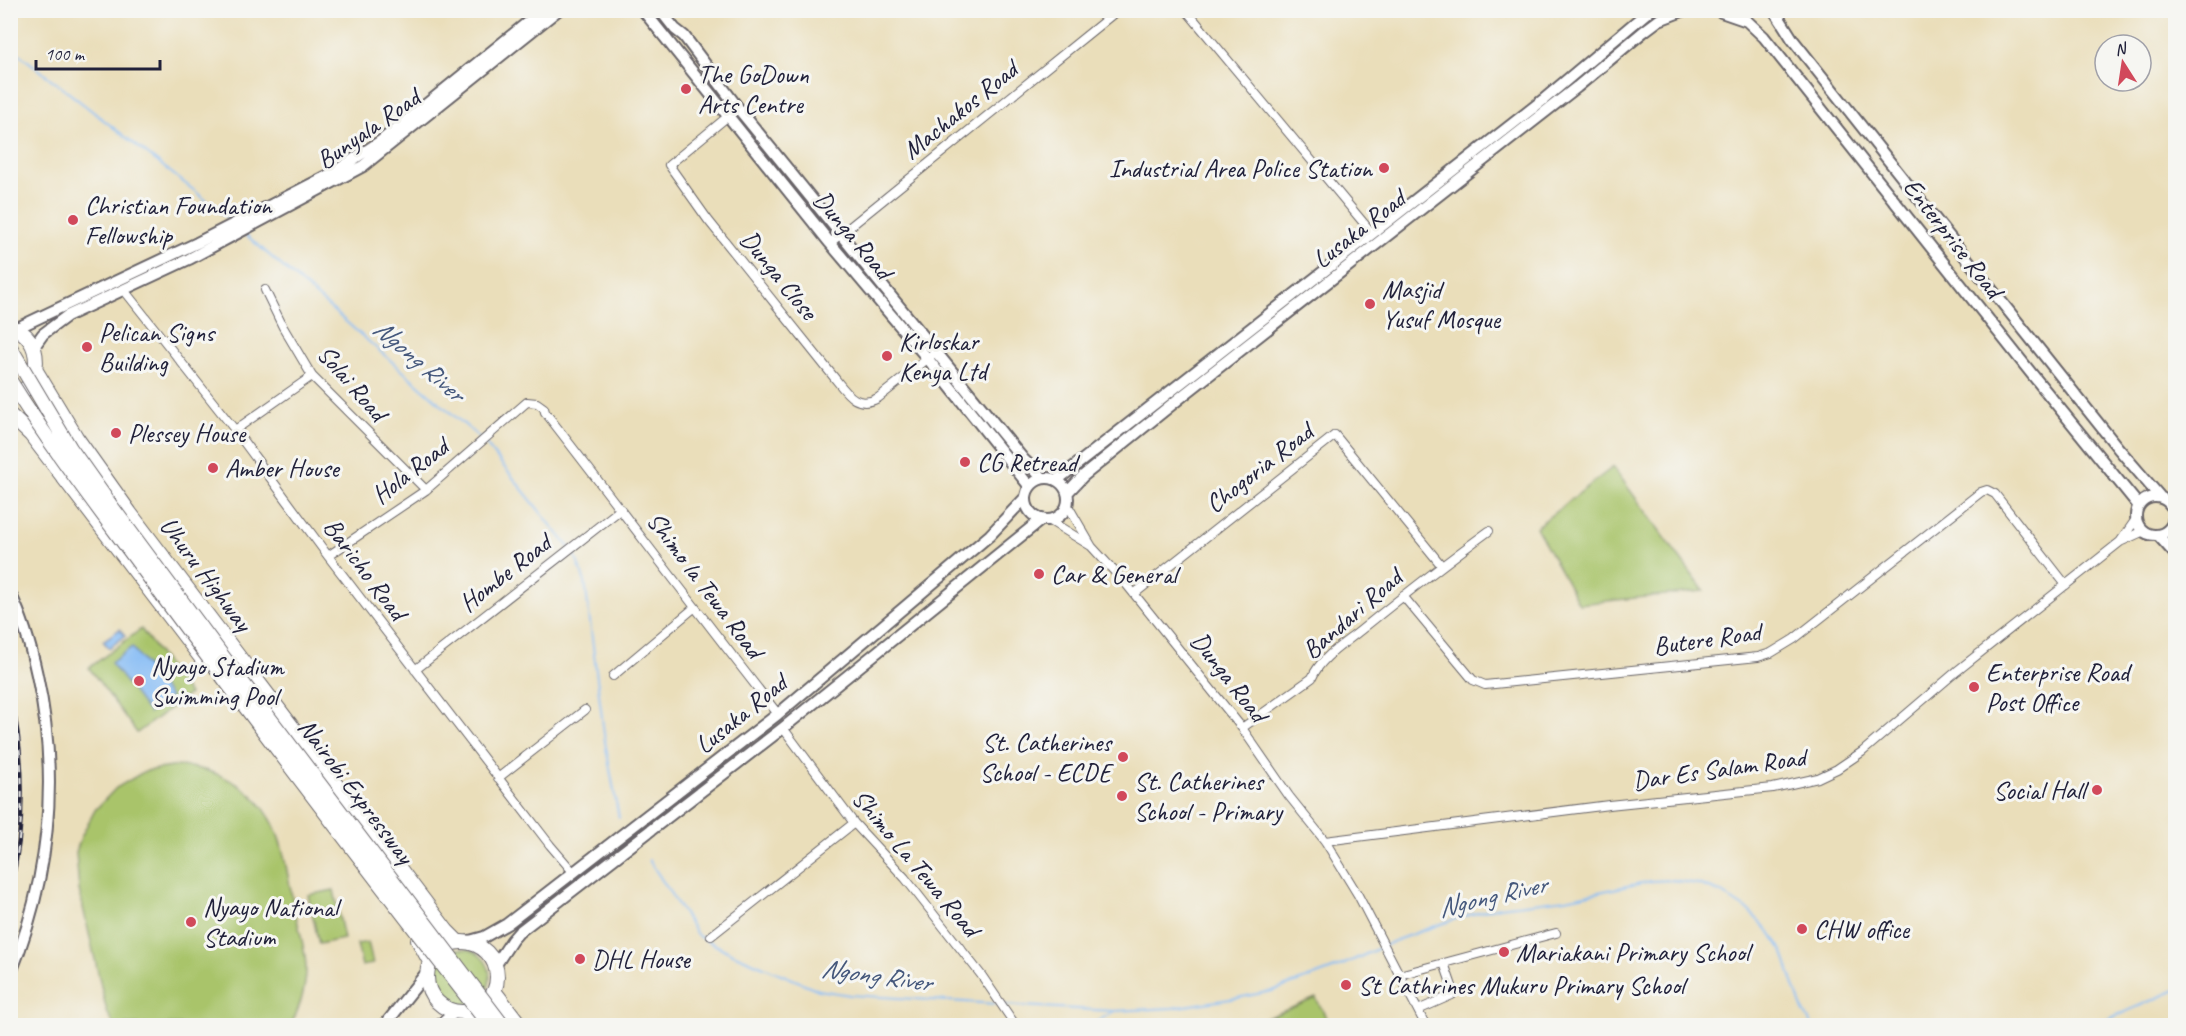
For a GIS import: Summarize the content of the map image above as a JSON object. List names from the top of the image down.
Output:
{
  "streets": {
    "highway": ["Uhuru Highway", "Nairobi Expressway"],
    "main road": [
      "Bunyala Road",
      "Lusaka Road",
      "Dunga Road",
      "Enterprise Road"
    ],
    "street": [
      "Machakos Road",
      "Dunga Close",
      "Solai Road",
      "Chogoria Road",
      "Hola Road",
      "Baricho Road",
      "Hombe Road",
      "Shimo la Tewa Road",
      "Bandari Road",
      "Butere Road",
      "Dar Es Salam Road",
      "Shimo La Tewa Road"
    ]
  },
  "crossings": [
    ["Machakos Road", "Dunga Road"],
    ["Bunyala Road", "Baricho Road"],
    ["Lusaka Road", "Dunga Road"],
    ["Lusaka Road", "Baricho Road"],
    ["Lusaka Road", "Uhuru Highway"],
    ["Lusaka Road", "Shimo la Tewa Road"],
    ["Lusaka Road", "Shimo La Tewa Road"],
    ["Dunga Road", "Dunga Close"],
    ["Dunga Road", "Chogoria Road"],
    ["Dunga Road", "Bandari Road"],
    ["Dunga Road", "Dar Es Salam Road"],
    ["Enterprise Road", "Dar Es Salam Road"],
    ["Solai Road", "Hola Road"],
    ["Chogoria Road", "Bandari Road"],
    ["Hola Road", "Baricho Road"],
    ["Hola Road", "Shimo la Tewa Road"],
    ["Baricho Road", "Hombe Road"],
    ["Hombe Road", "Shimo la Tewa Road"],
    ["Bandari Road", "Butere Road"],
    ["Butere Road", "Dar Es Salam Road"]
  ],
  "water": ["Ngong River"],
  "places": [
    "The GoDown Arts Centre",
    "Industrial Area Police Station",
    "Christian Foundation Fellowship",
    "Masjid Yusuf Mosque",
    "Pelican Signs Building",
    "Kirloskar Kenya Ltd",
    "Plessey House",
    "CG Retread",
    "Amber House",
    "Car & General",
    "Nyayo Stadium Swimming Pool",
    "Enterprise Road Post Office",
    "St. Catherines School - ECDE",
    "Social Hall",
    "St. Catherines School - Primary",
    "Nyayo National Stadium",
    "CHW office",
    "Mariakani Primary School",
    "DHL House",
    "St Cathrines Mukuru Primary School"
  ],
  "scale_bar": "100 m",
  "north": "top"
}
